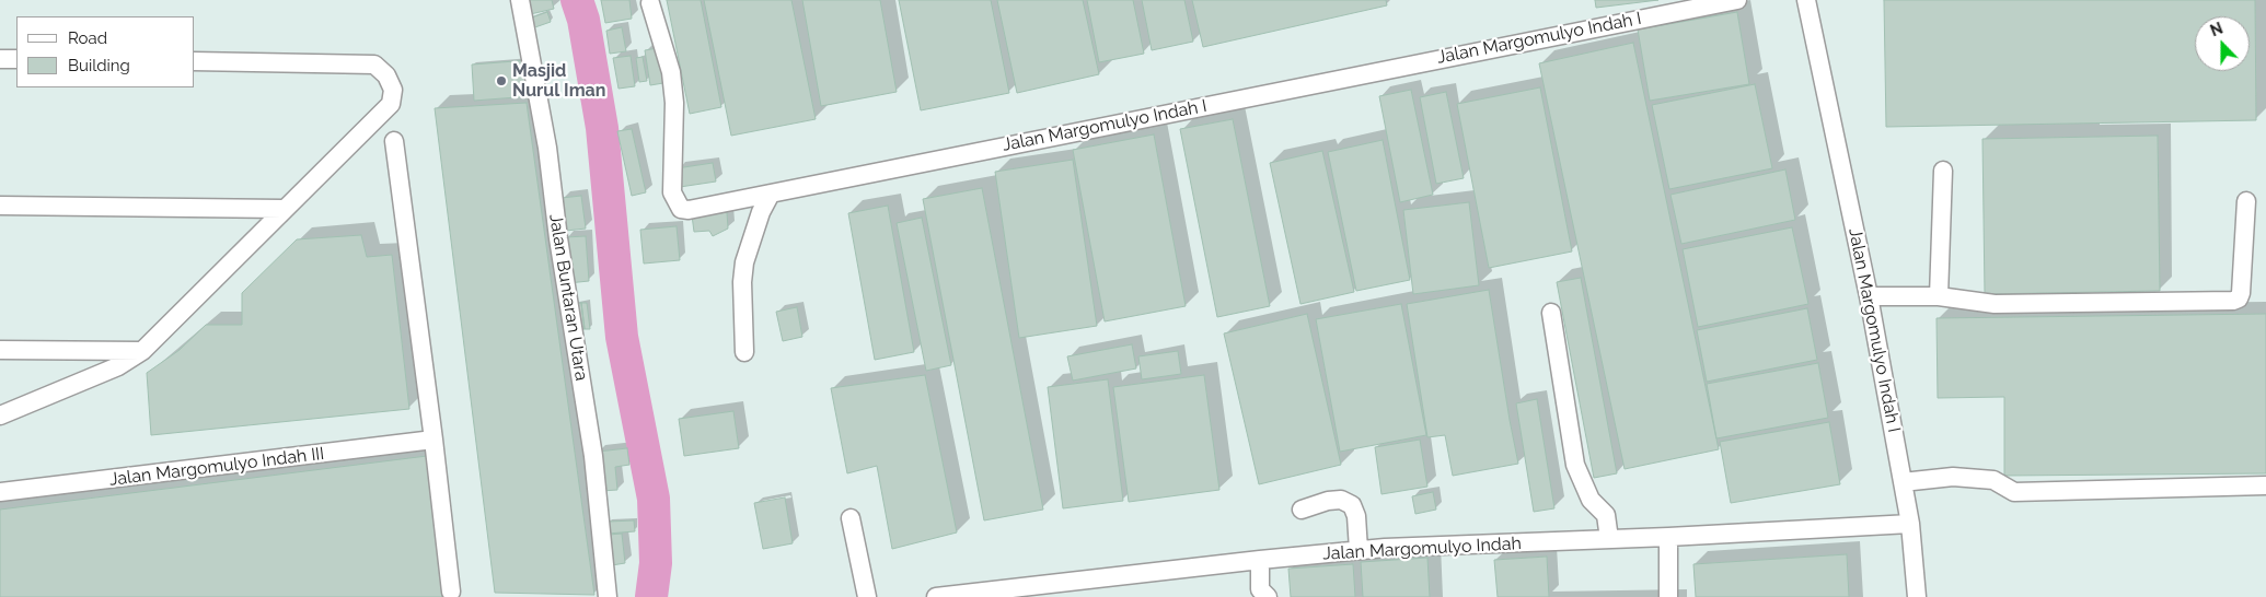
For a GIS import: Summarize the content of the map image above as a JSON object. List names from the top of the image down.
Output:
{
  "streets": {
    "street": [
      "Jalan Margomulyo Indah I",
      "Jalan Buntaran Utara",
      "Jalan Margomulyo Indah III",
      "Jalan Margomulyo Indah"
    ]
  },
  "crossings": [
    ["Jalan Margomulyo Indah I", "Jalan Margomulyo Indah"]
  ],
  "places": ["Masjid Nurul Iman"],
  "legend": ["Road", "Building"],
  "north": "top"
}
